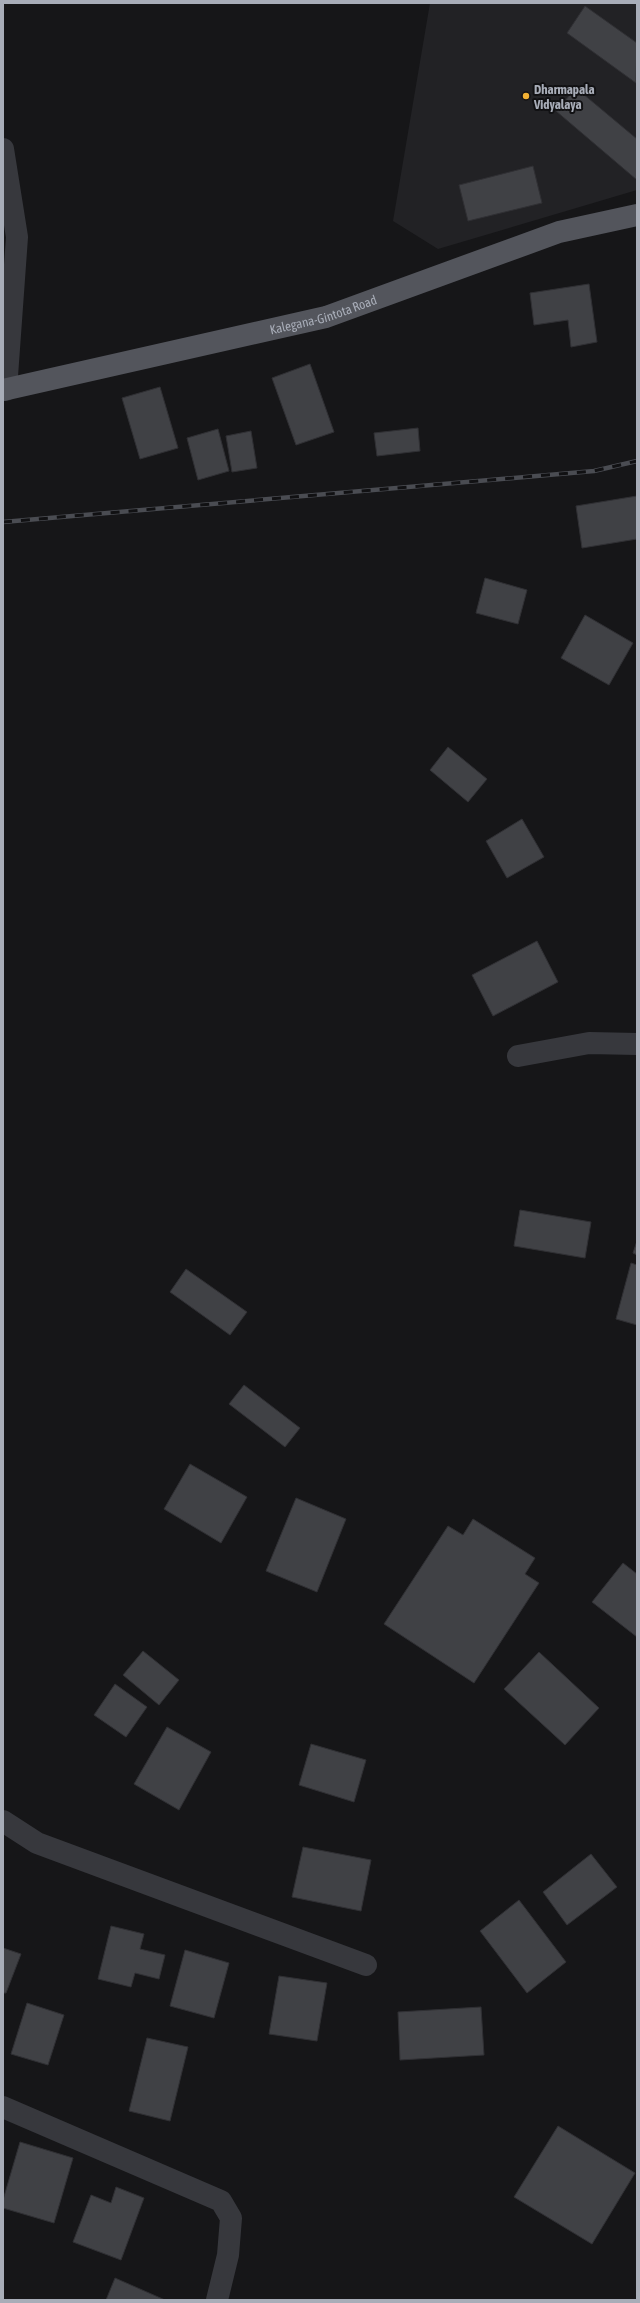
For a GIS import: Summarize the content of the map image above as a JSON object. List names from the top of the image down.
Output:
{
  "streets": {
    "main road": ["Kalegana-Gintota Road"]
  },
  "places": ["Dharmapala Vidyalaya"]
}
